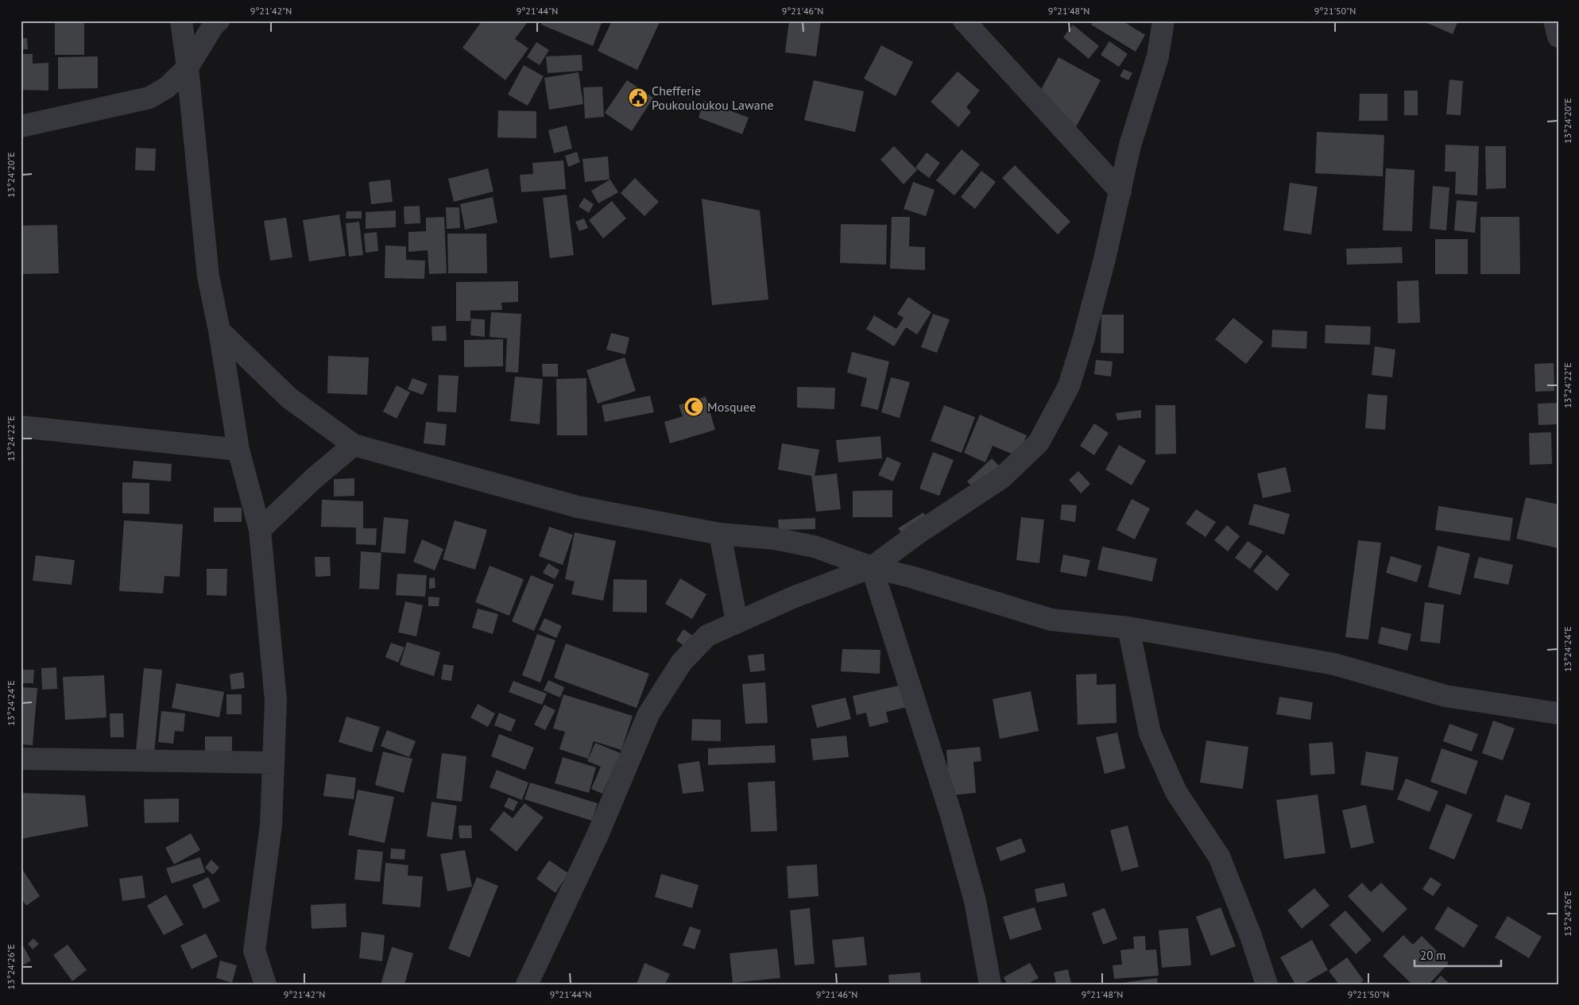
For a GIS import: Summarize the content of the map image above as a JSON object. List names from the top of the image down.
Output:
{
  "places": {
    "public building": ["Chefferie Poukouloukou Lawane"],
    "mosque": ["Mosquee"]
  },
  "scale_bar": "20 m",
  "coordinates": [
    "9°21'42\"N",
    "9°21'44\"N",
    "9°21'46\"N",
    "9°21'48\"N",
    "9°21'50\"N",
    "13°24'20\"E",
    "13°24'22\"E",
    "13°24'24\"E",
    "13°24'26\"E"
  ]
}
